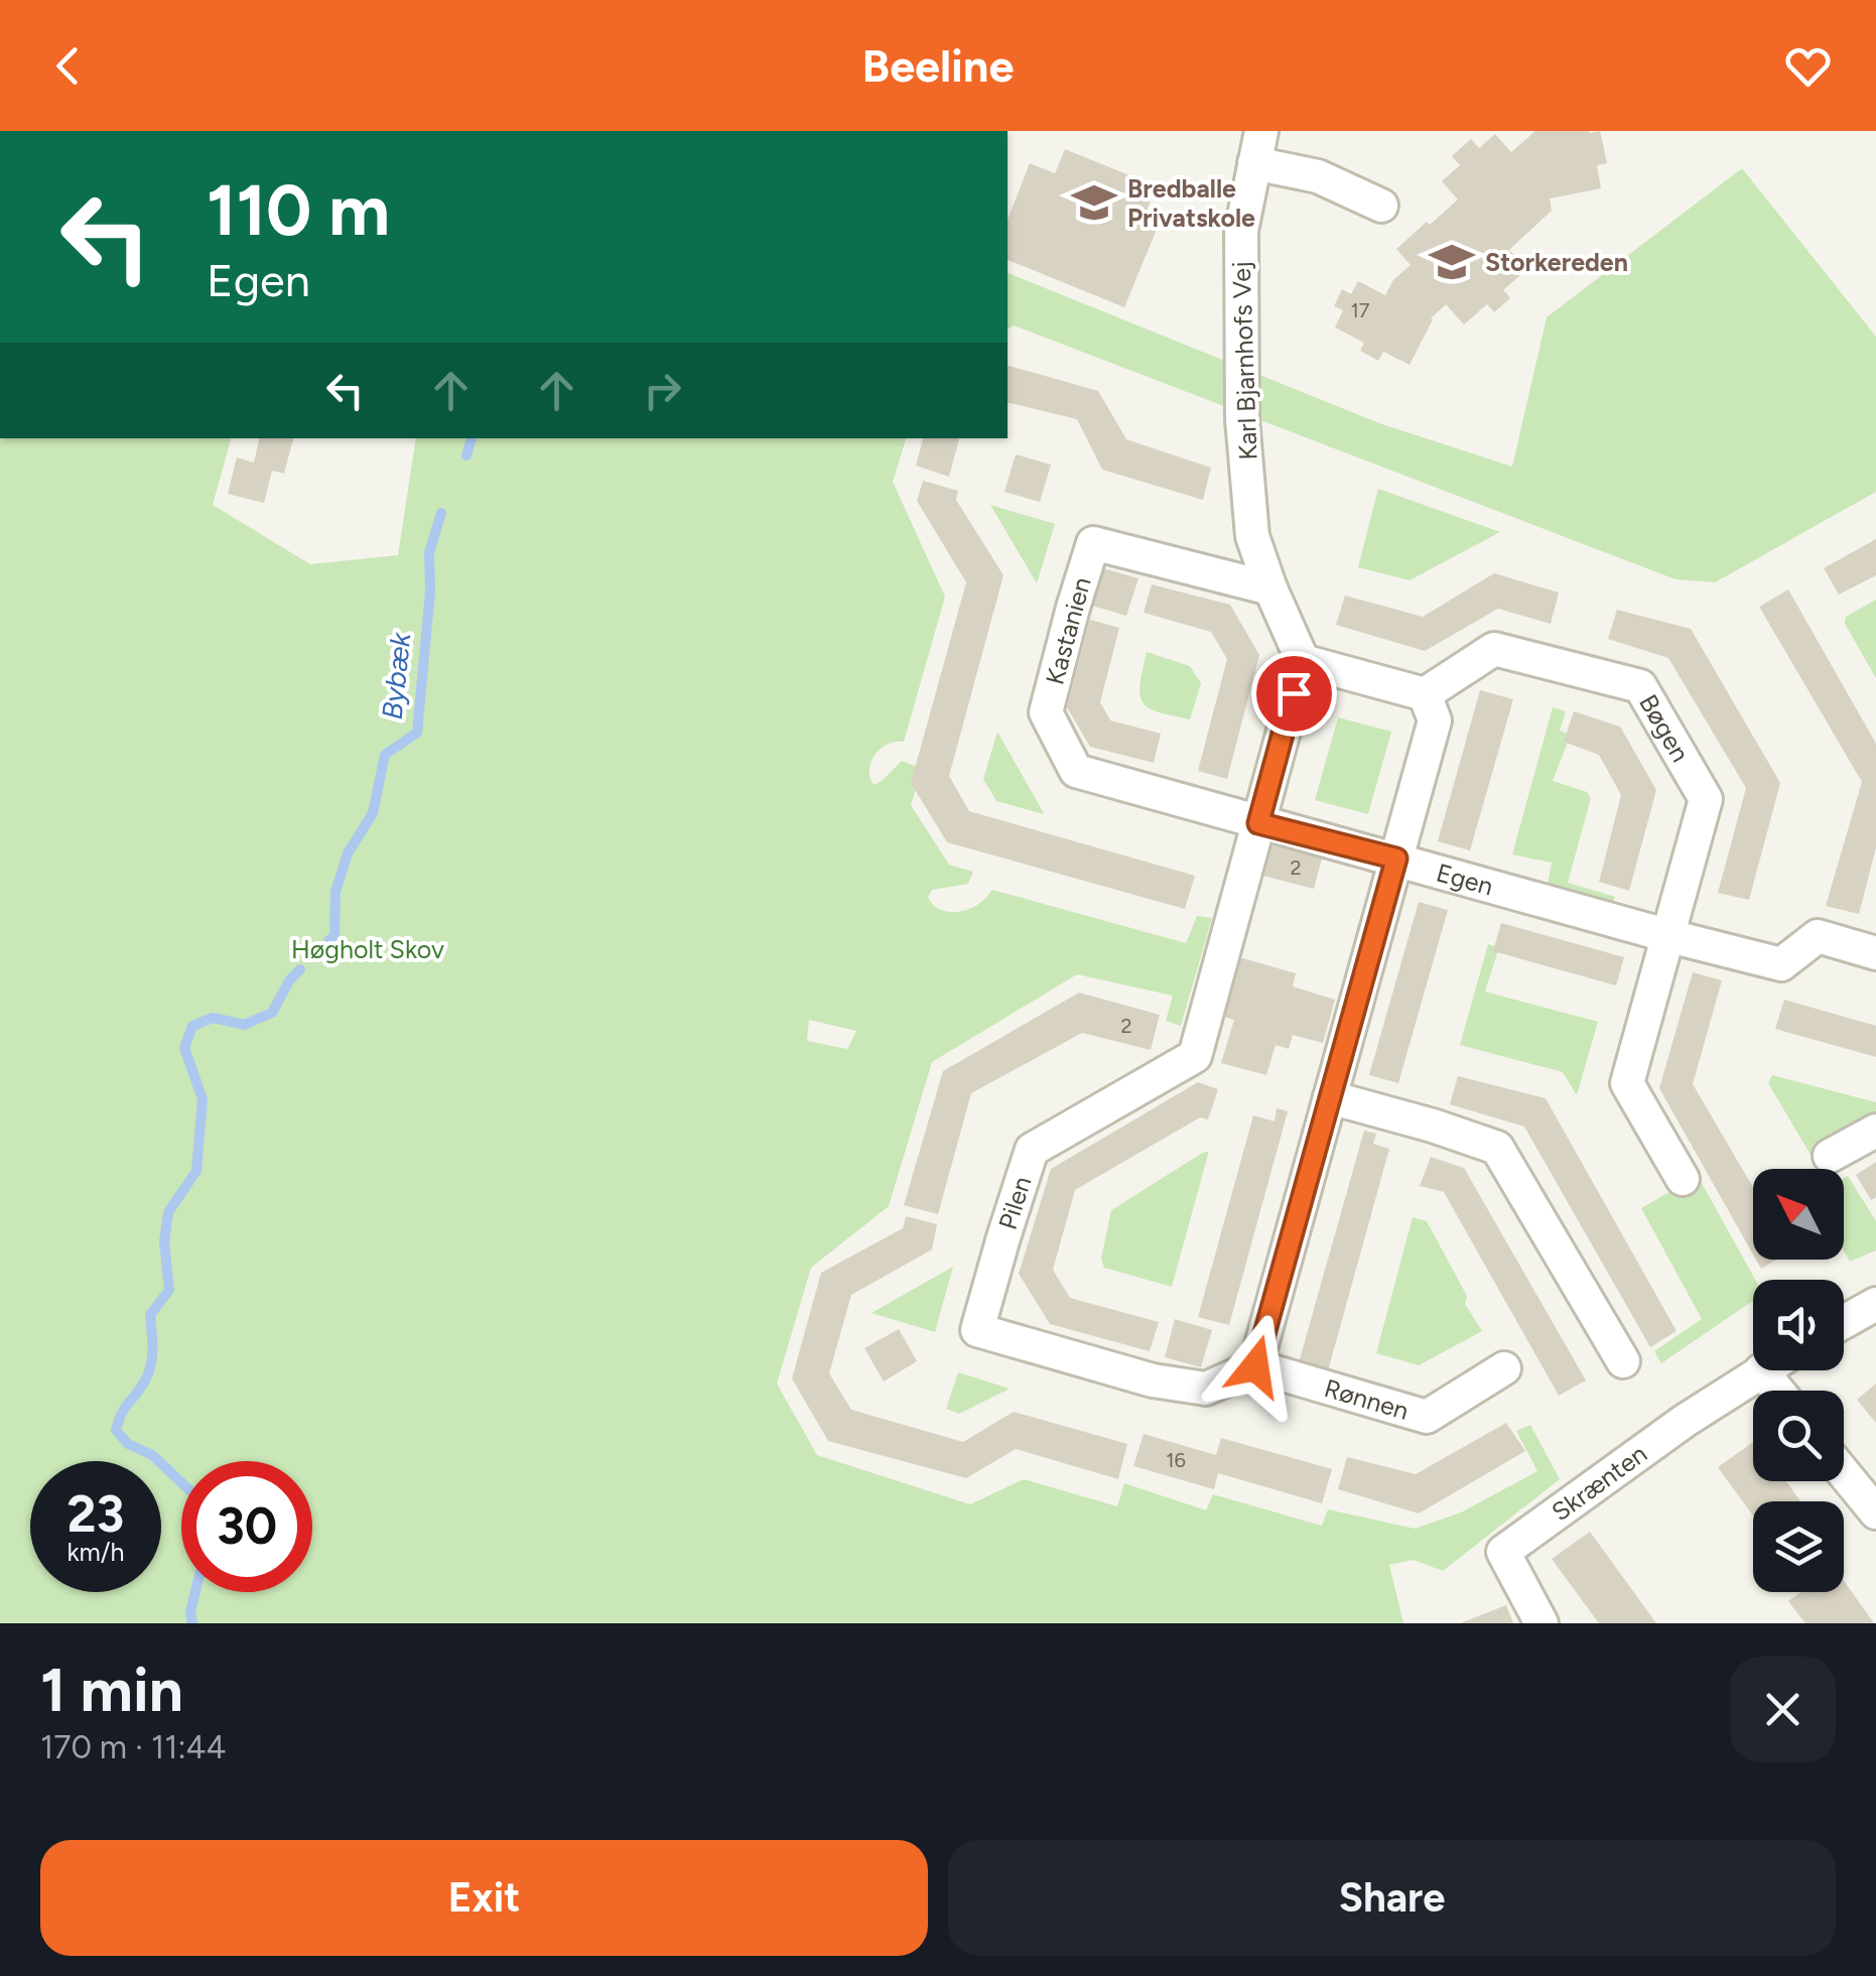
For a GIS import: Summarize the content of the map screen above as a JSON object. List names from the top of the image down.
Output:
{
  "streets": {
    "street": [
      "Karl Bjarnhofs Vej",
      "Kastanien",
      "Bøgen",
      "Egen",
      "Pilen",
      "Rønnen",
      "Skrænten"
    ]
  },
  "crossings": [
    ["Karl Bjarnhofs Vej", "Kastanien"],
    ["Kastanien", "Egen"],
    ["Kastanien", "Pilen"],
    ["Bøgen", "Egen"],
    ["Egen", "Pilen"],
    ["Pilen", "Rønnen"]
  ],
  "water": ["Bybæk"],
  "parks": ["Høgholt Skov"],
  "places": {
    "school or university": ["Bredballe Privatskole", "Storkereden"]
  },
  "house_numbers": [
    "17",
    "2",
    "2",
    "16"
  ],
  "north": "top left",
  "page": {
    "header": "Beeline",
    "turn": ["110 m", "Egen"],
    "speed": "23 km/h",
    "limit": "30",
    "heading": ["1 min", "170 m · 11:44"],
    "buttons": ["Exit", "Share"]
  }
}
